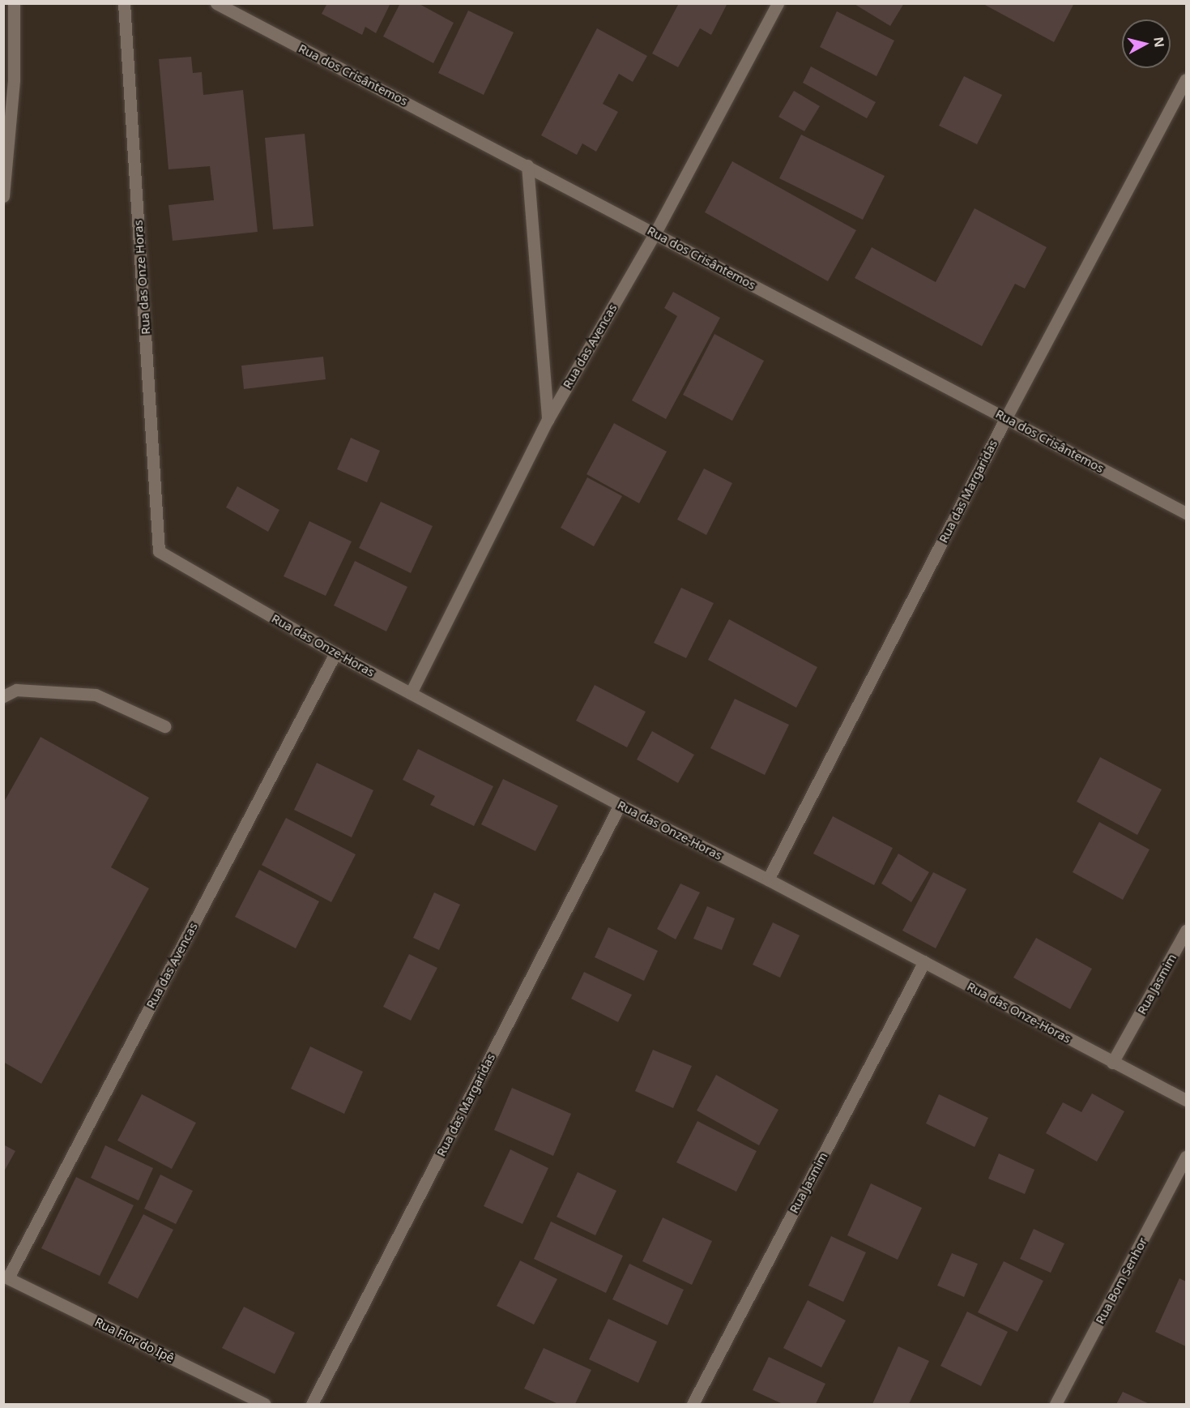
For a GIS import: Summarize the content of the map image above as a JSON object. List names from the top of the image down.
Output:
{
  "streets": {
    "street": [
      "Rua dos Crisântemos",
      "Rua das Onze Horas",
      "Rua das Avencas",
      "Rua das Margaridas",
      "Rua das Onze-Horas",
      "Rua Jasmim",
      "Rua Bom Senhor",
      "Rua Flor do Ipê"
    ]
  },
  "crossings": [
    ["Rua dos Crisântemos", "Rua das Avencas"],
    ["Rua dos Crisântemos", "Rua das Margaridas"],
    ["Rua das Onze Horas", "Rua das Onze-Horas"],
    ["Rua das Avencas", "Rua das Onze-Horas"],
    ["Rua das Avencas", "Rua Flor do Ipê"],
    ["Rua das Margaridas", "Rua das Onze-Horas"],
    ["Rua das Onze-Horas", "Rua Jasmim"]
  ],
  "north": "right"
}
